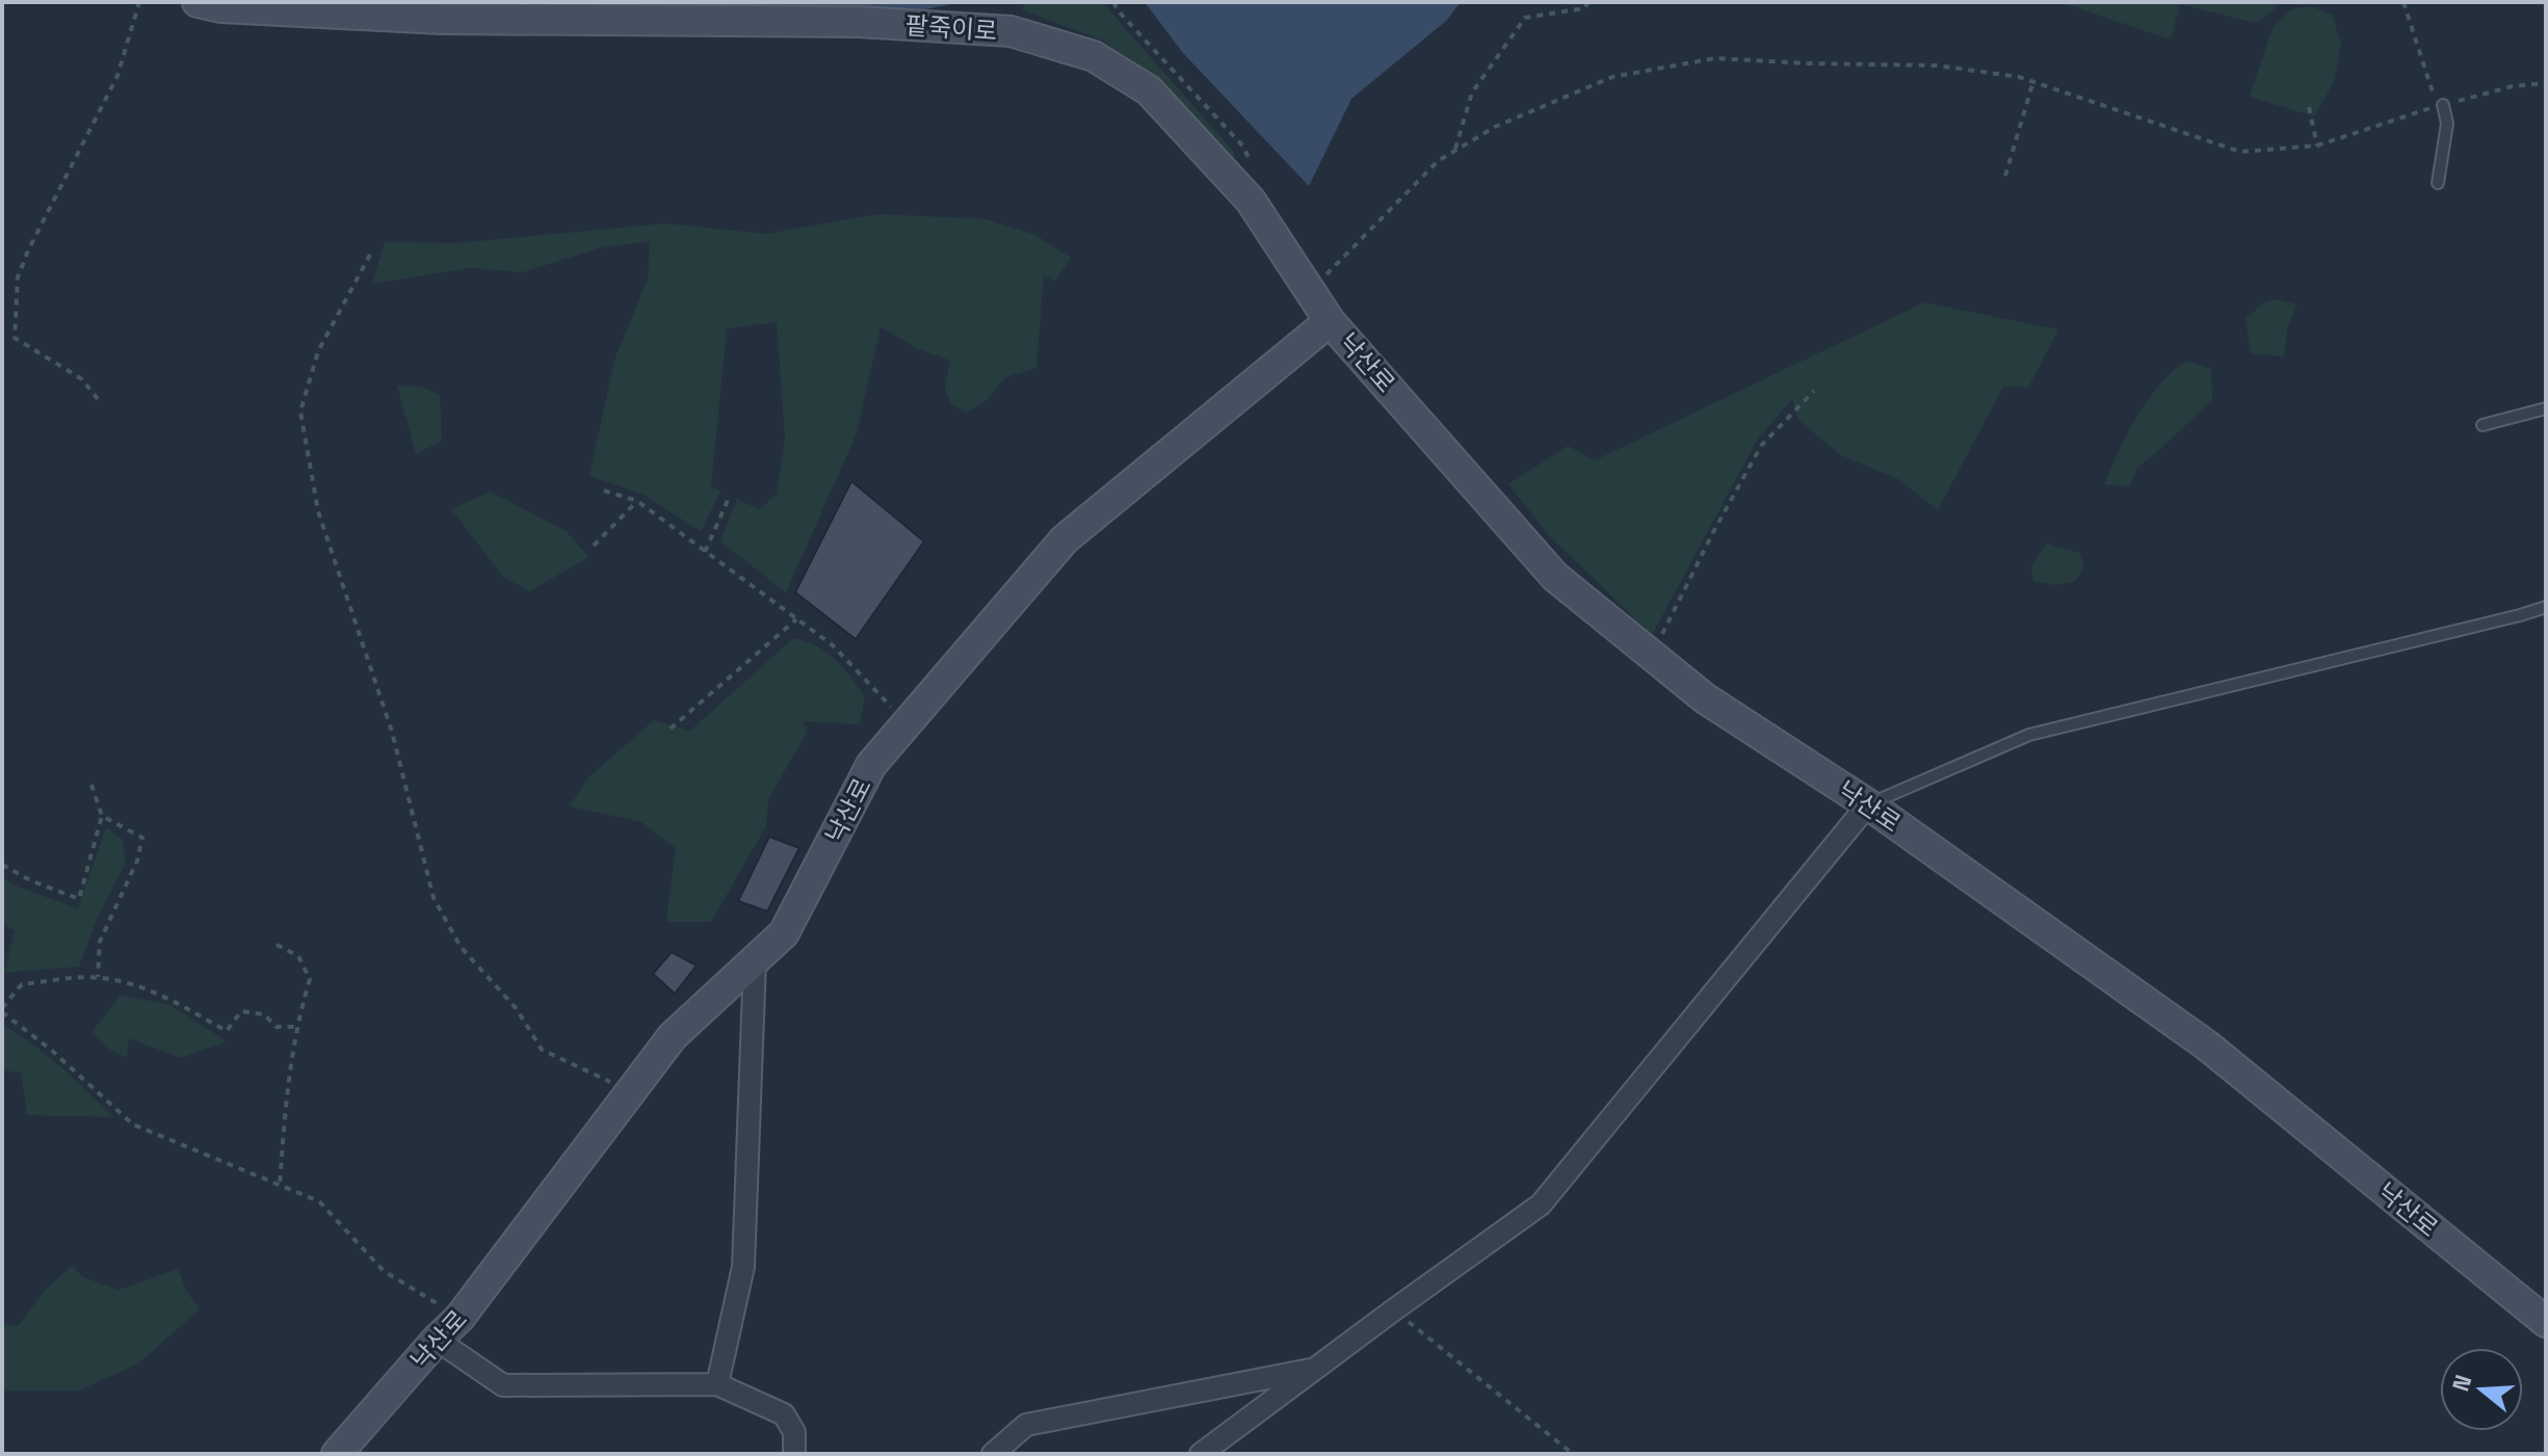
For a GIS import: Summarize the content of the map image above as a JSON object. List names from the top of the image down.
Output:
{
  "streets": {
    "street": ["팥죽이로", "낙산로"]
  },
  "crossings": [
    ["팥죽이로", "낙산로"]
  ],
  "north": "left"
}
